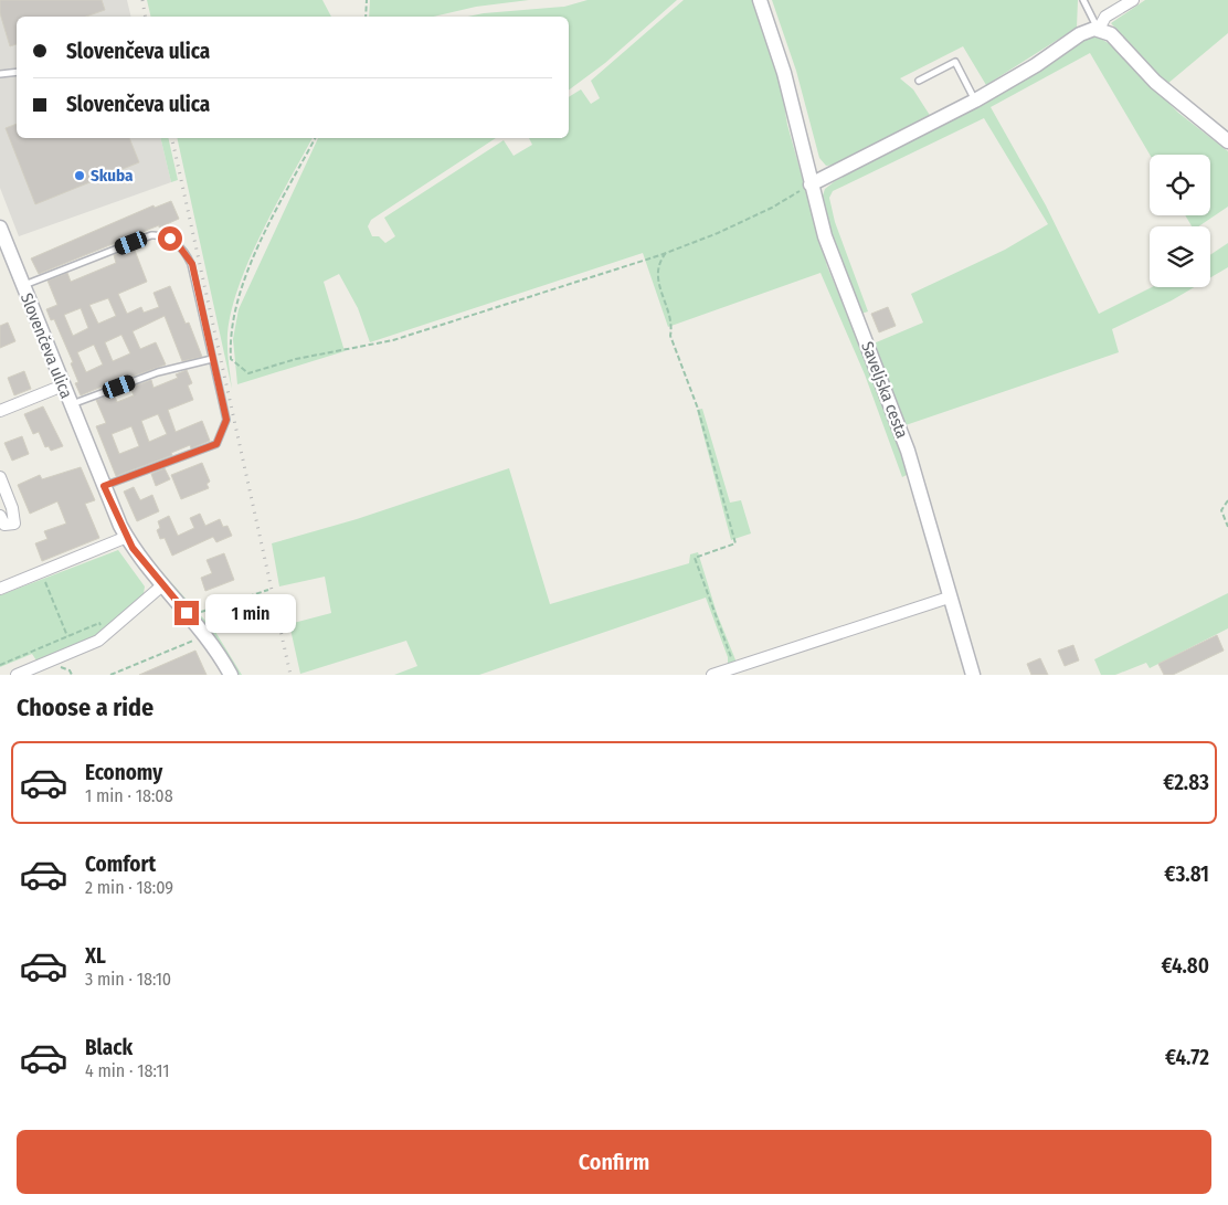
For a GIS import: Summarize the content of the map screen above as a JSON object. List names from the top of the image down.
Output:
{
  "streets": {
    "street": ["Slovenčeva ulica", "Saveljska cesta"]
  },
  "places": ["Skuba"],
  "page": {
    "banner": ["Slovenčeva ulica", "Slovenčeva ulica"],
    "bubble": "1 min",
    "heading": "Choose a ride",
    "list": [
      {
        "name": "Economy",
        "note": "1 min · 18:08",
        "value": "€2.83"
      },
      {
        "name": "Comfort",
        "note": "2 min · 18:09",
        "value": "€3.81"
      },
      {
        "name": "XL",
        "note": "3 min · 18:10",
        "value": "€4.80"
      },
      {
        "name": "Black",
        "note": "4 min · 18:11",
        "value": "€4.72"
      }
    ],
    "buttons": "Confirm"
  }
}
